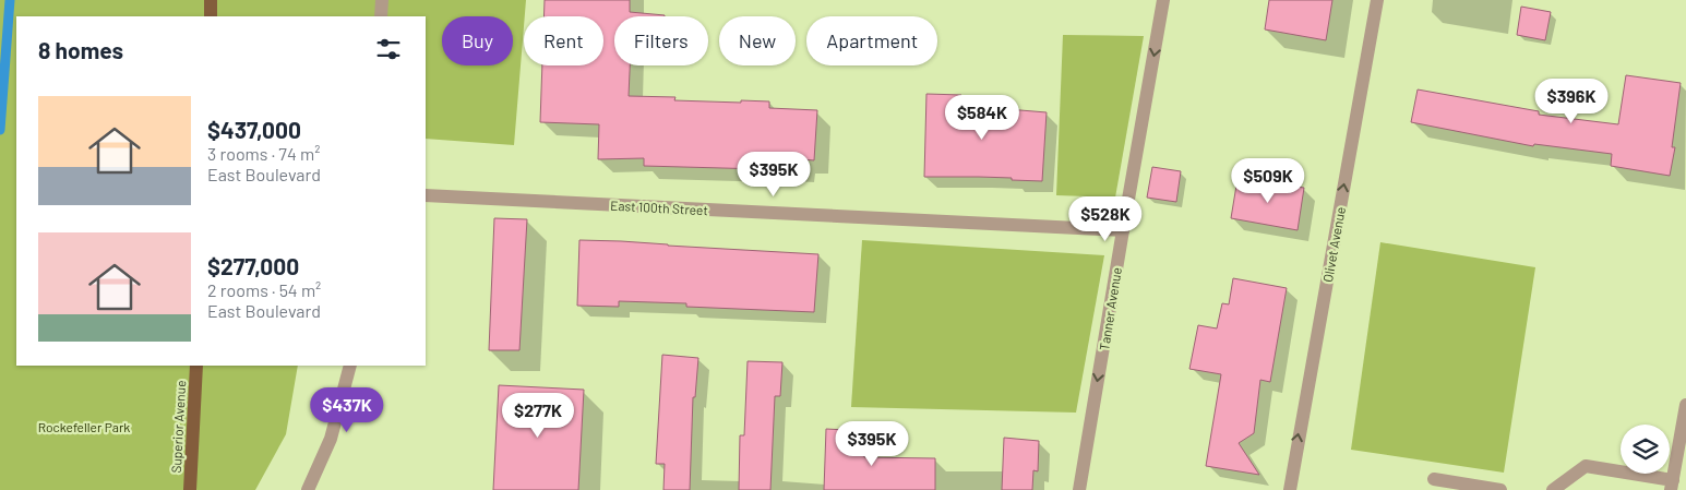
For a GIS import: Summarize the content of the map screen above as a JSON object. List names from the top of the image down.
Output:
{
  "streets": {
    "main road": ["Superior Avenue"],
    "street": ["East 100th Street", "Olivet Avenue", "Tanner Avenue"]
  },
  "crossings": [
    ["East 100th Street", "Tanner Avenue"]
  ],
  "one_way": ["Olivet Avenue", "Tanner Avenue"],
  "parks": ["Rockefeller Park"],
  "page": {
    "chip": [
      "Buy",
      "Rent",
      "Filters",
      "New",
      "Apartment"
    ],
    "heading": "8 homes",
    "price": [
      "$396K",
      "$584K",
      "$395K",
      "$509K",
      "$528K",
      "$437K",
      "$277K",
      "$395K"
    ],
    "list": [
      {
        "name": "$437,000",
        "note": "3 rooms · 74 m² · East Boulevard"
      },
      {
        "name": "$277,000",
        "note": "2 rooms · 54 m² · East Boulevard"
      }
    ]
  }
}
